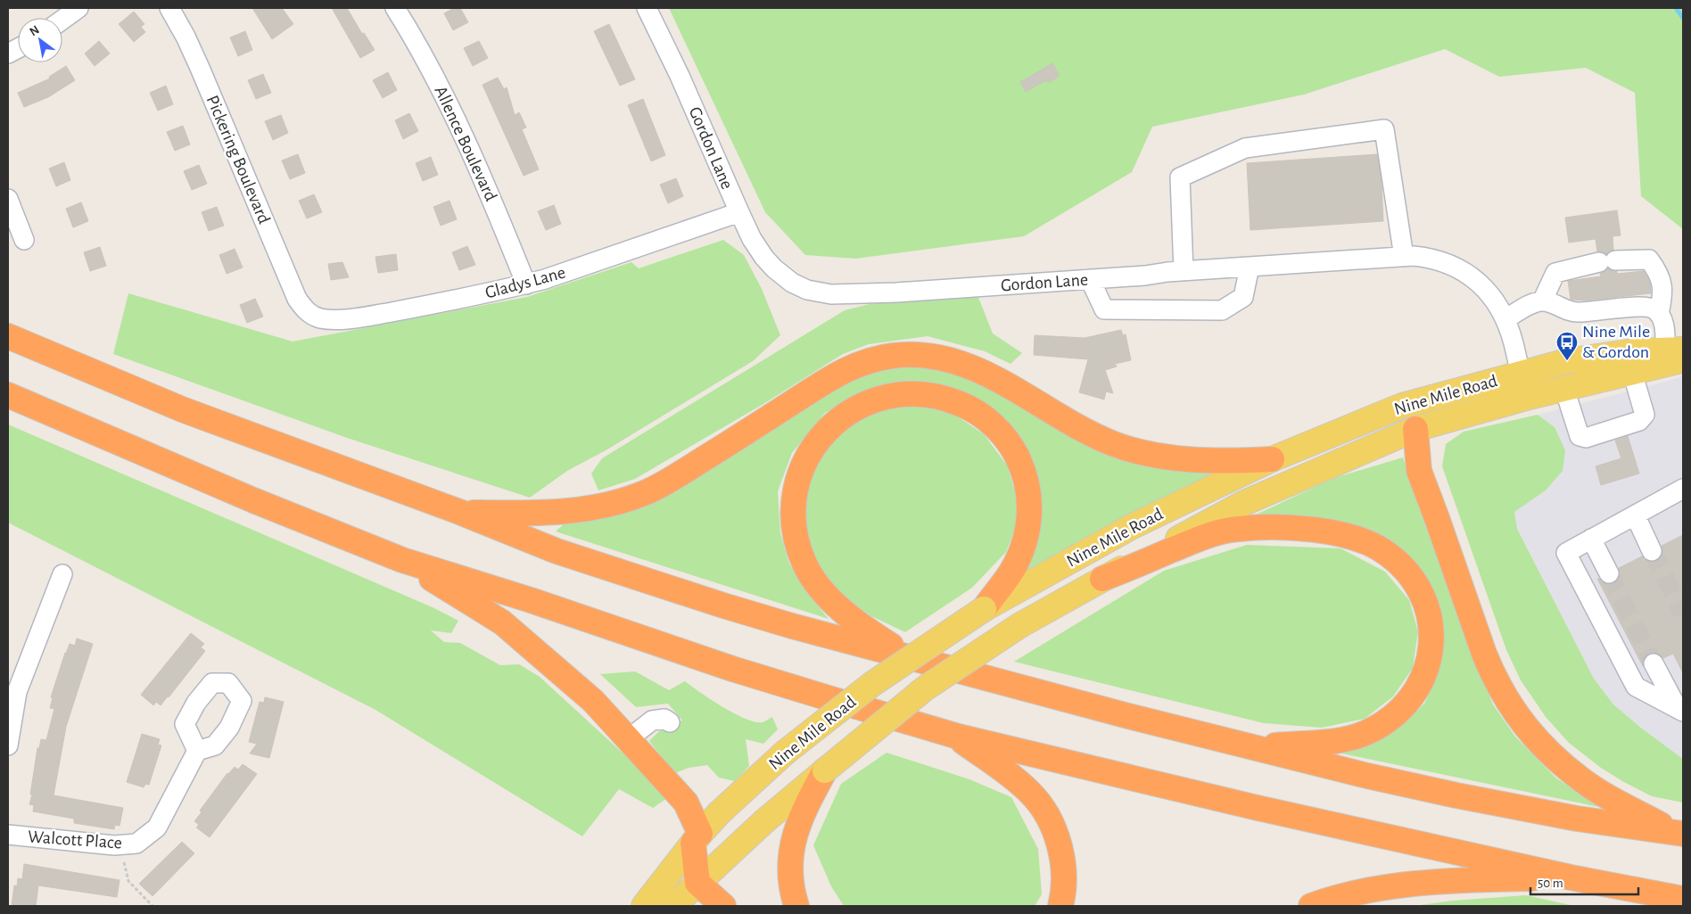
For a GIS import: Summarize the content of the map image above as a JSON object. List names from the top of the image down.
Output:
{
  "streets": {
    "main road": ["Nine Mile Road"],
    "street": [
      "Allence Boulevard",
      "Gordon Lane",
      "Pickering Boulevard",
      "Gladys Lane",
      "Walcott Place"
    ]
  },
  "crossings": [
    ["Allence Boulevard", "Gladys Lane"],
    ["Gordon Lane", "Gladys Lane"],
    ["Gordon Lane", "Nine Mile Road"],
    ["Pickering Boulevard", "Gladys Lane"]
  ],
  "places": {
    "bus stop": ["Nine Mile & Gordon"]
  },
  "scale_bar": "50 m",
  "north": "top left"
}
